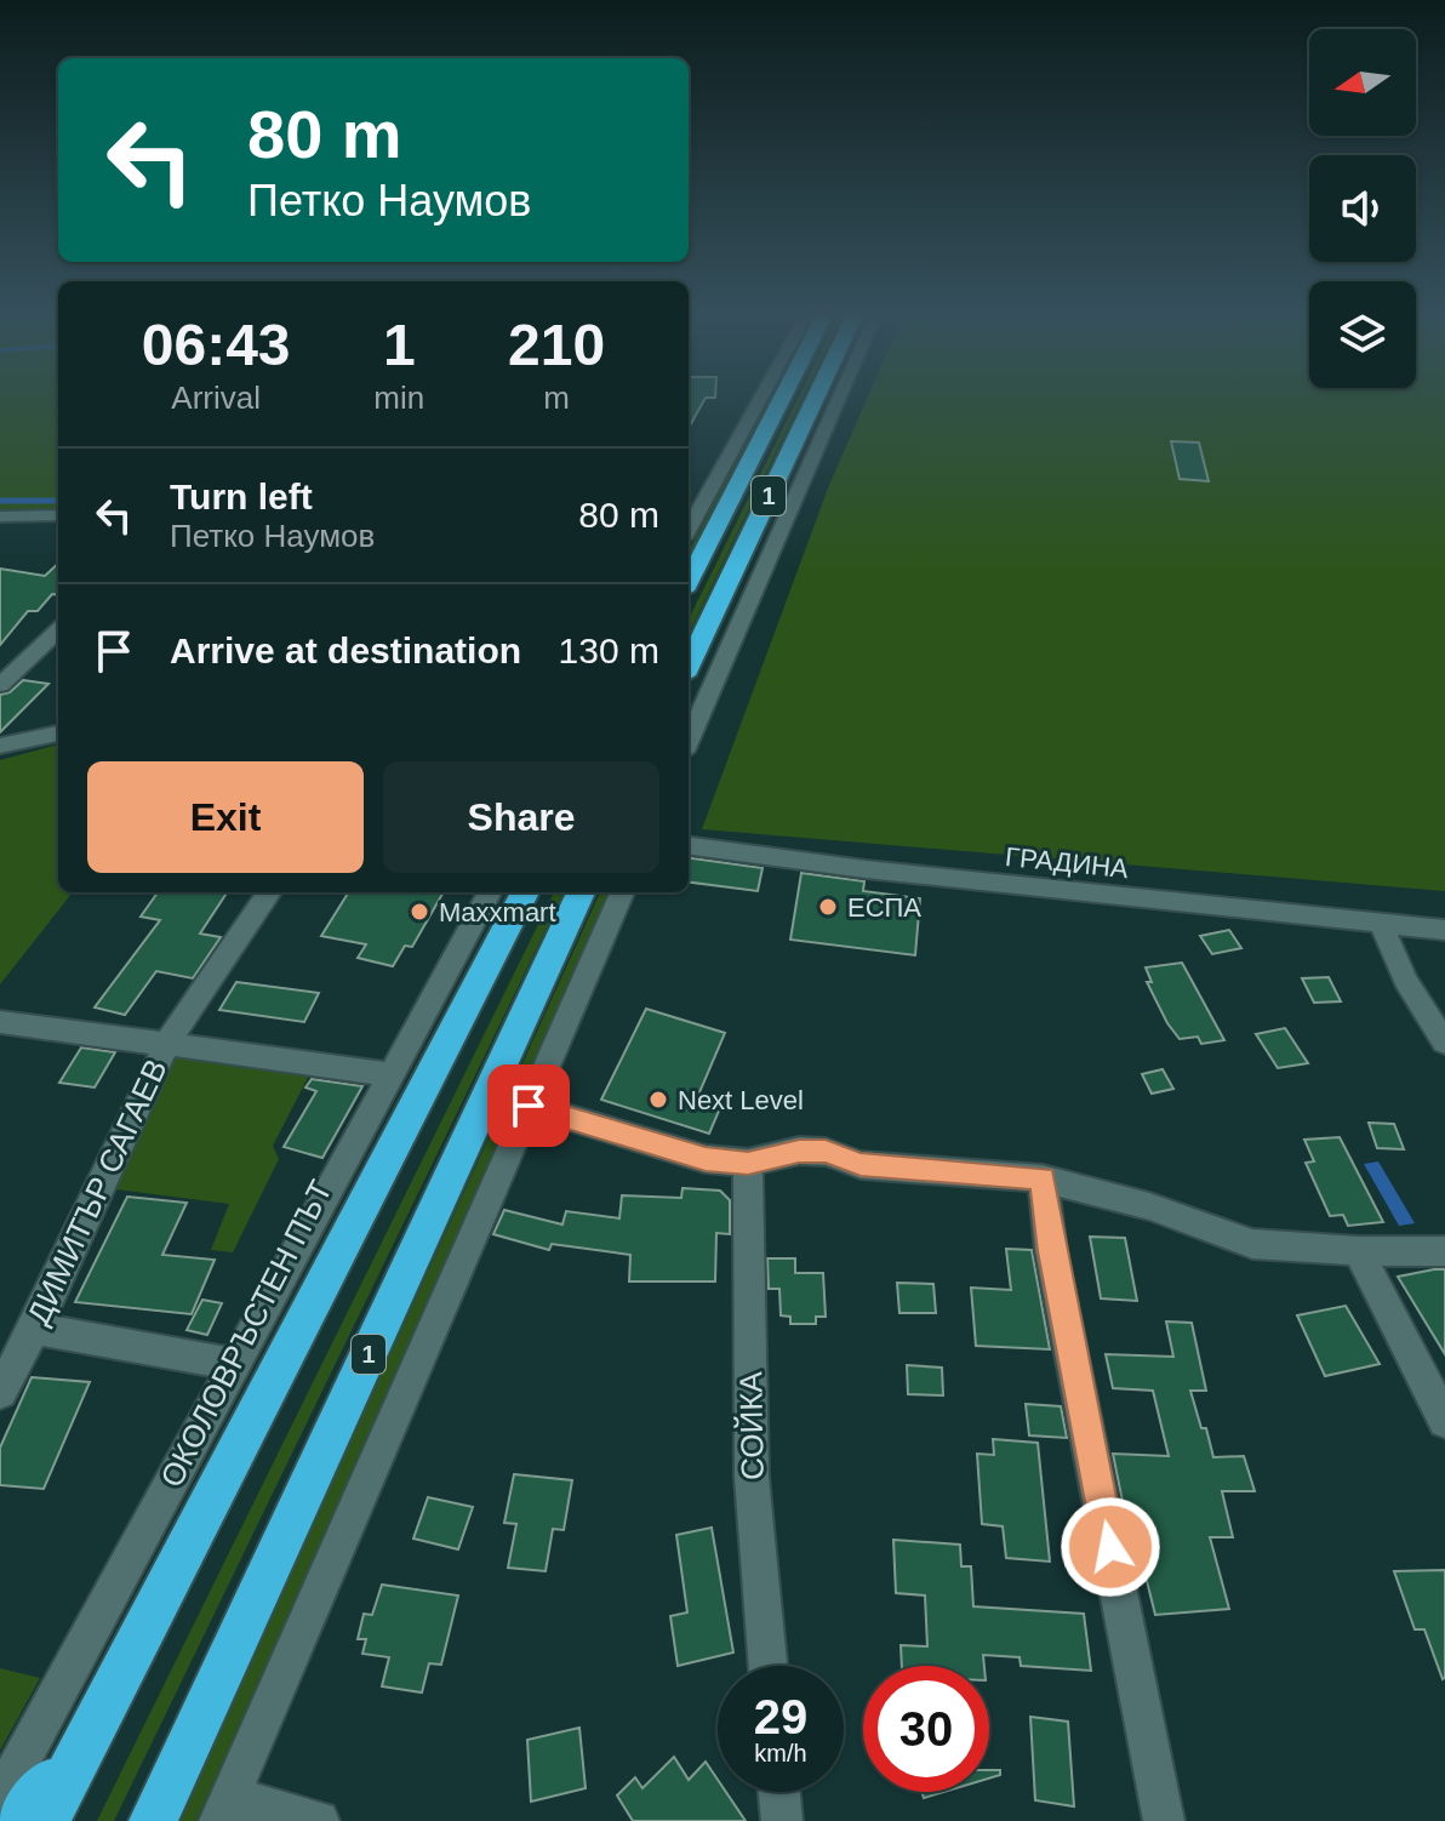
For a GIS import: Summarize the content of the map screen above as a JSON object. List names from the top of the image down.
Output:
{
  "streets": {
    "highway": ["1", "ОКОЛОВРЪСТЕН ПЪТ"],
    "street": ["ГРАДИНА", "ДИМИТЪР САГАЕВ", "СОЙКА"]
  },
  "places": ["ЕСПА", "Maxxmart", "Next Level"],
  "north": "left",
  "page": {
    "turn": ["80 m", "Петко Наумов"],
    "eta": [
      "06:43",
      "Arrival",
      "1",
      "min",
      "210",
      "m"
    ],
    "list": [
      {
        "name": "Turn left",
        "note": "Петко Наумов",
        "value": "80 m"
      },
      {
        "name": "Arrive at destination",
        "value": "130 m"
      }
    ],
    "buttons": ["Exit", "Share"],
    "speed": "29 km/h",
    "limit": "30"
  }
}
